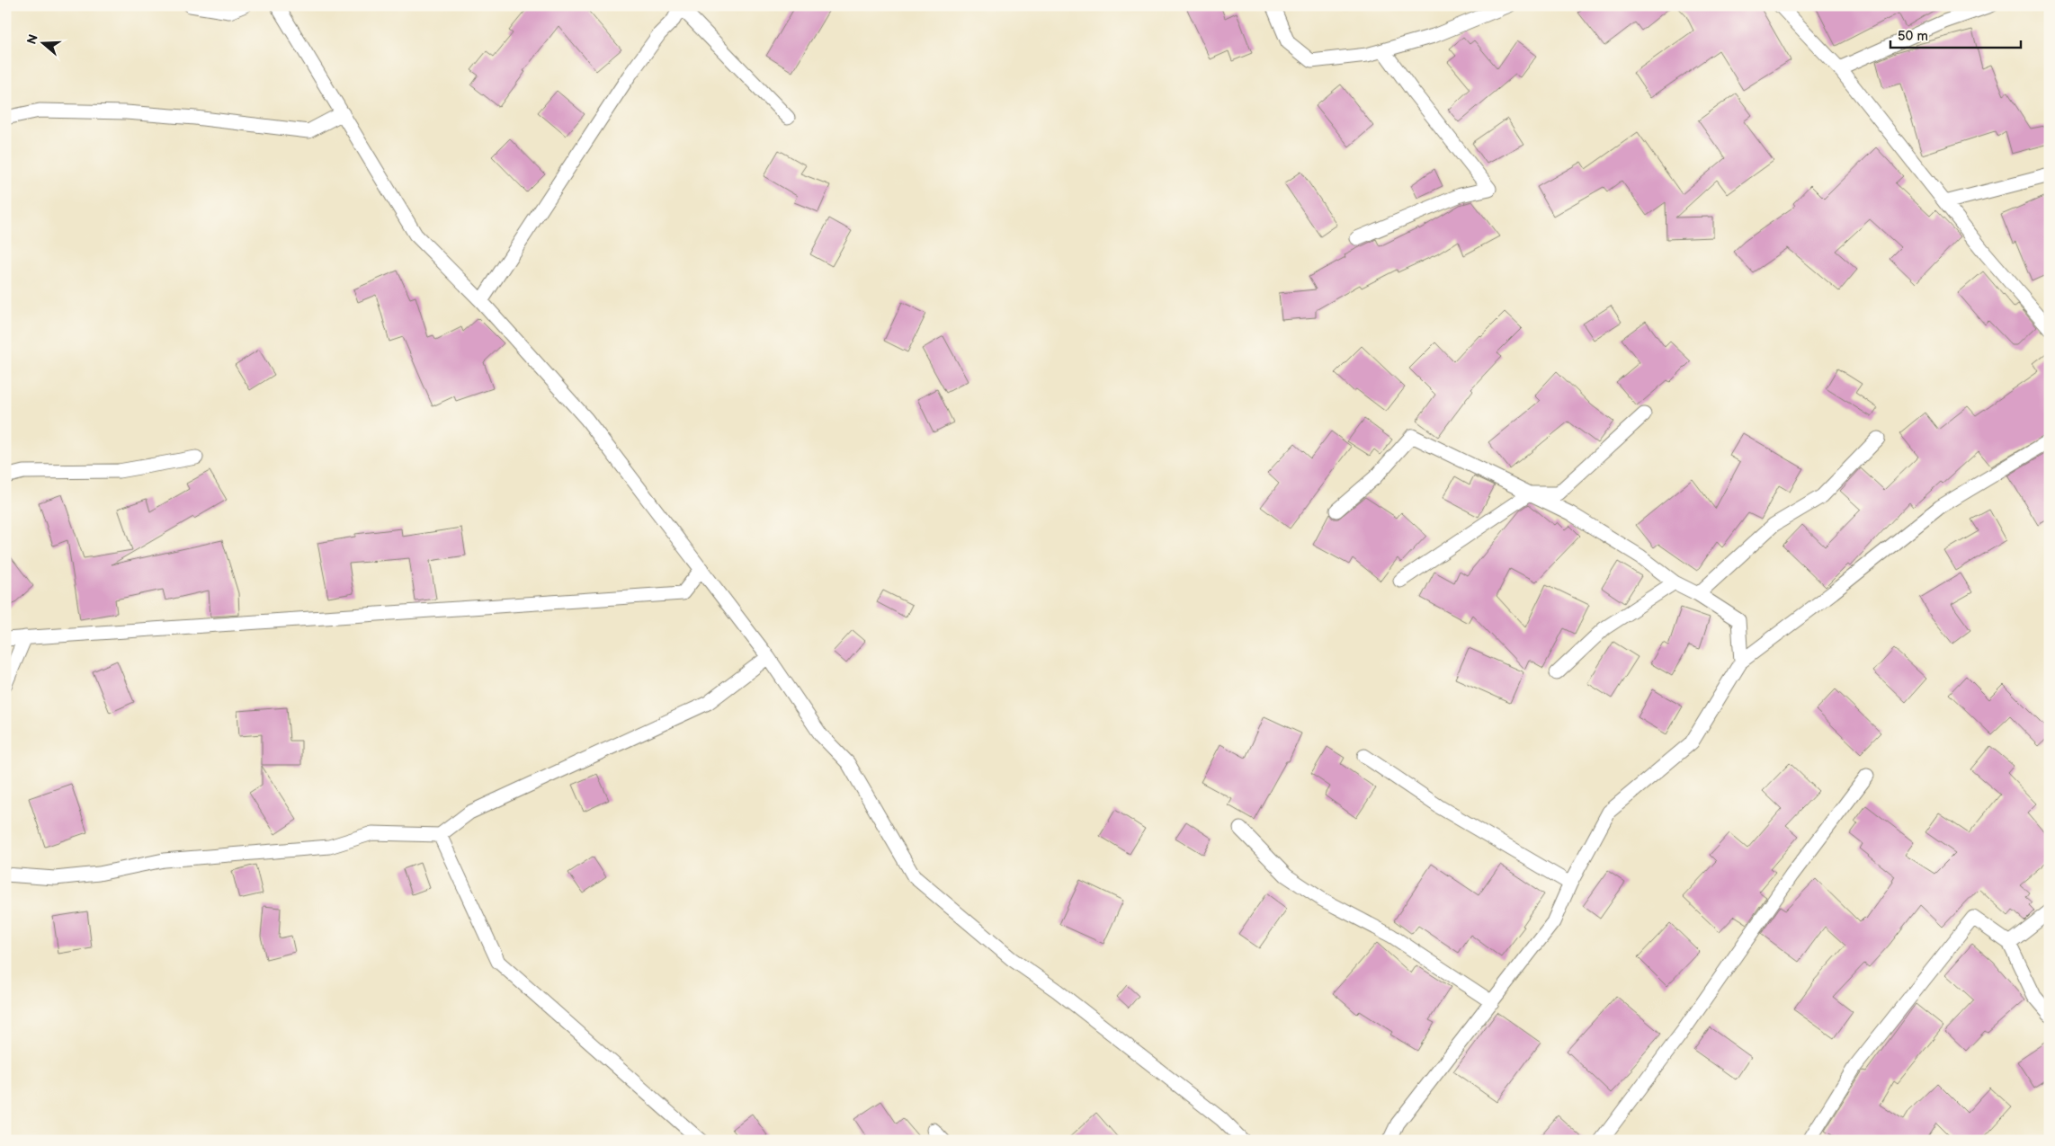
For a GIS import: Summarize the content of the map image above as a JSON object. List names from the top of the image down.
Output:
{
  "scale_bar": "50 m",
  "north": "left"
}
